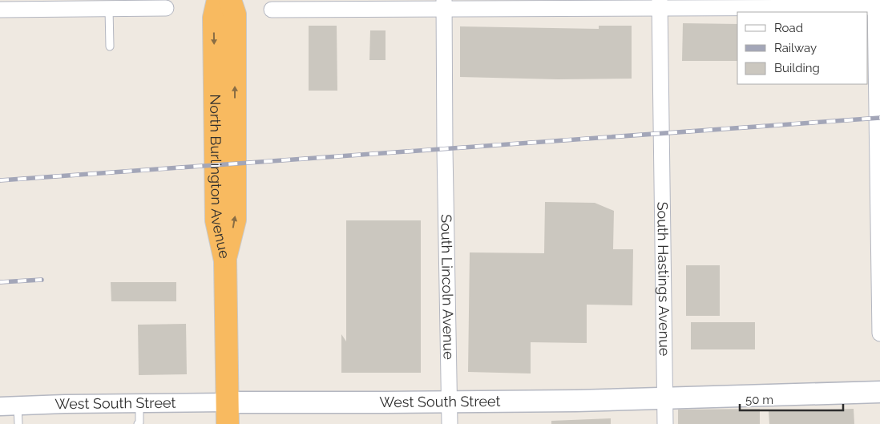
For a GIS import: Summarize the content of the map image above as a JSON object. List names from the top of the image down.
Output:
{
  "streets": {
    "highway": ["North Burlington Avenue"],
    "main road": ["West South Street"],
    "street": ["South Hastings Avenue", "South Lincoln Avenue"]
  },
  "crossings": [
    ["South Hastings Avenue", "West South Street"],
    ["South Lincoln Avenue", "West South Street"]
  ],
  "legend": ["Road", "Railway", "Building"],
  "scale_bar": "50 m"
}
